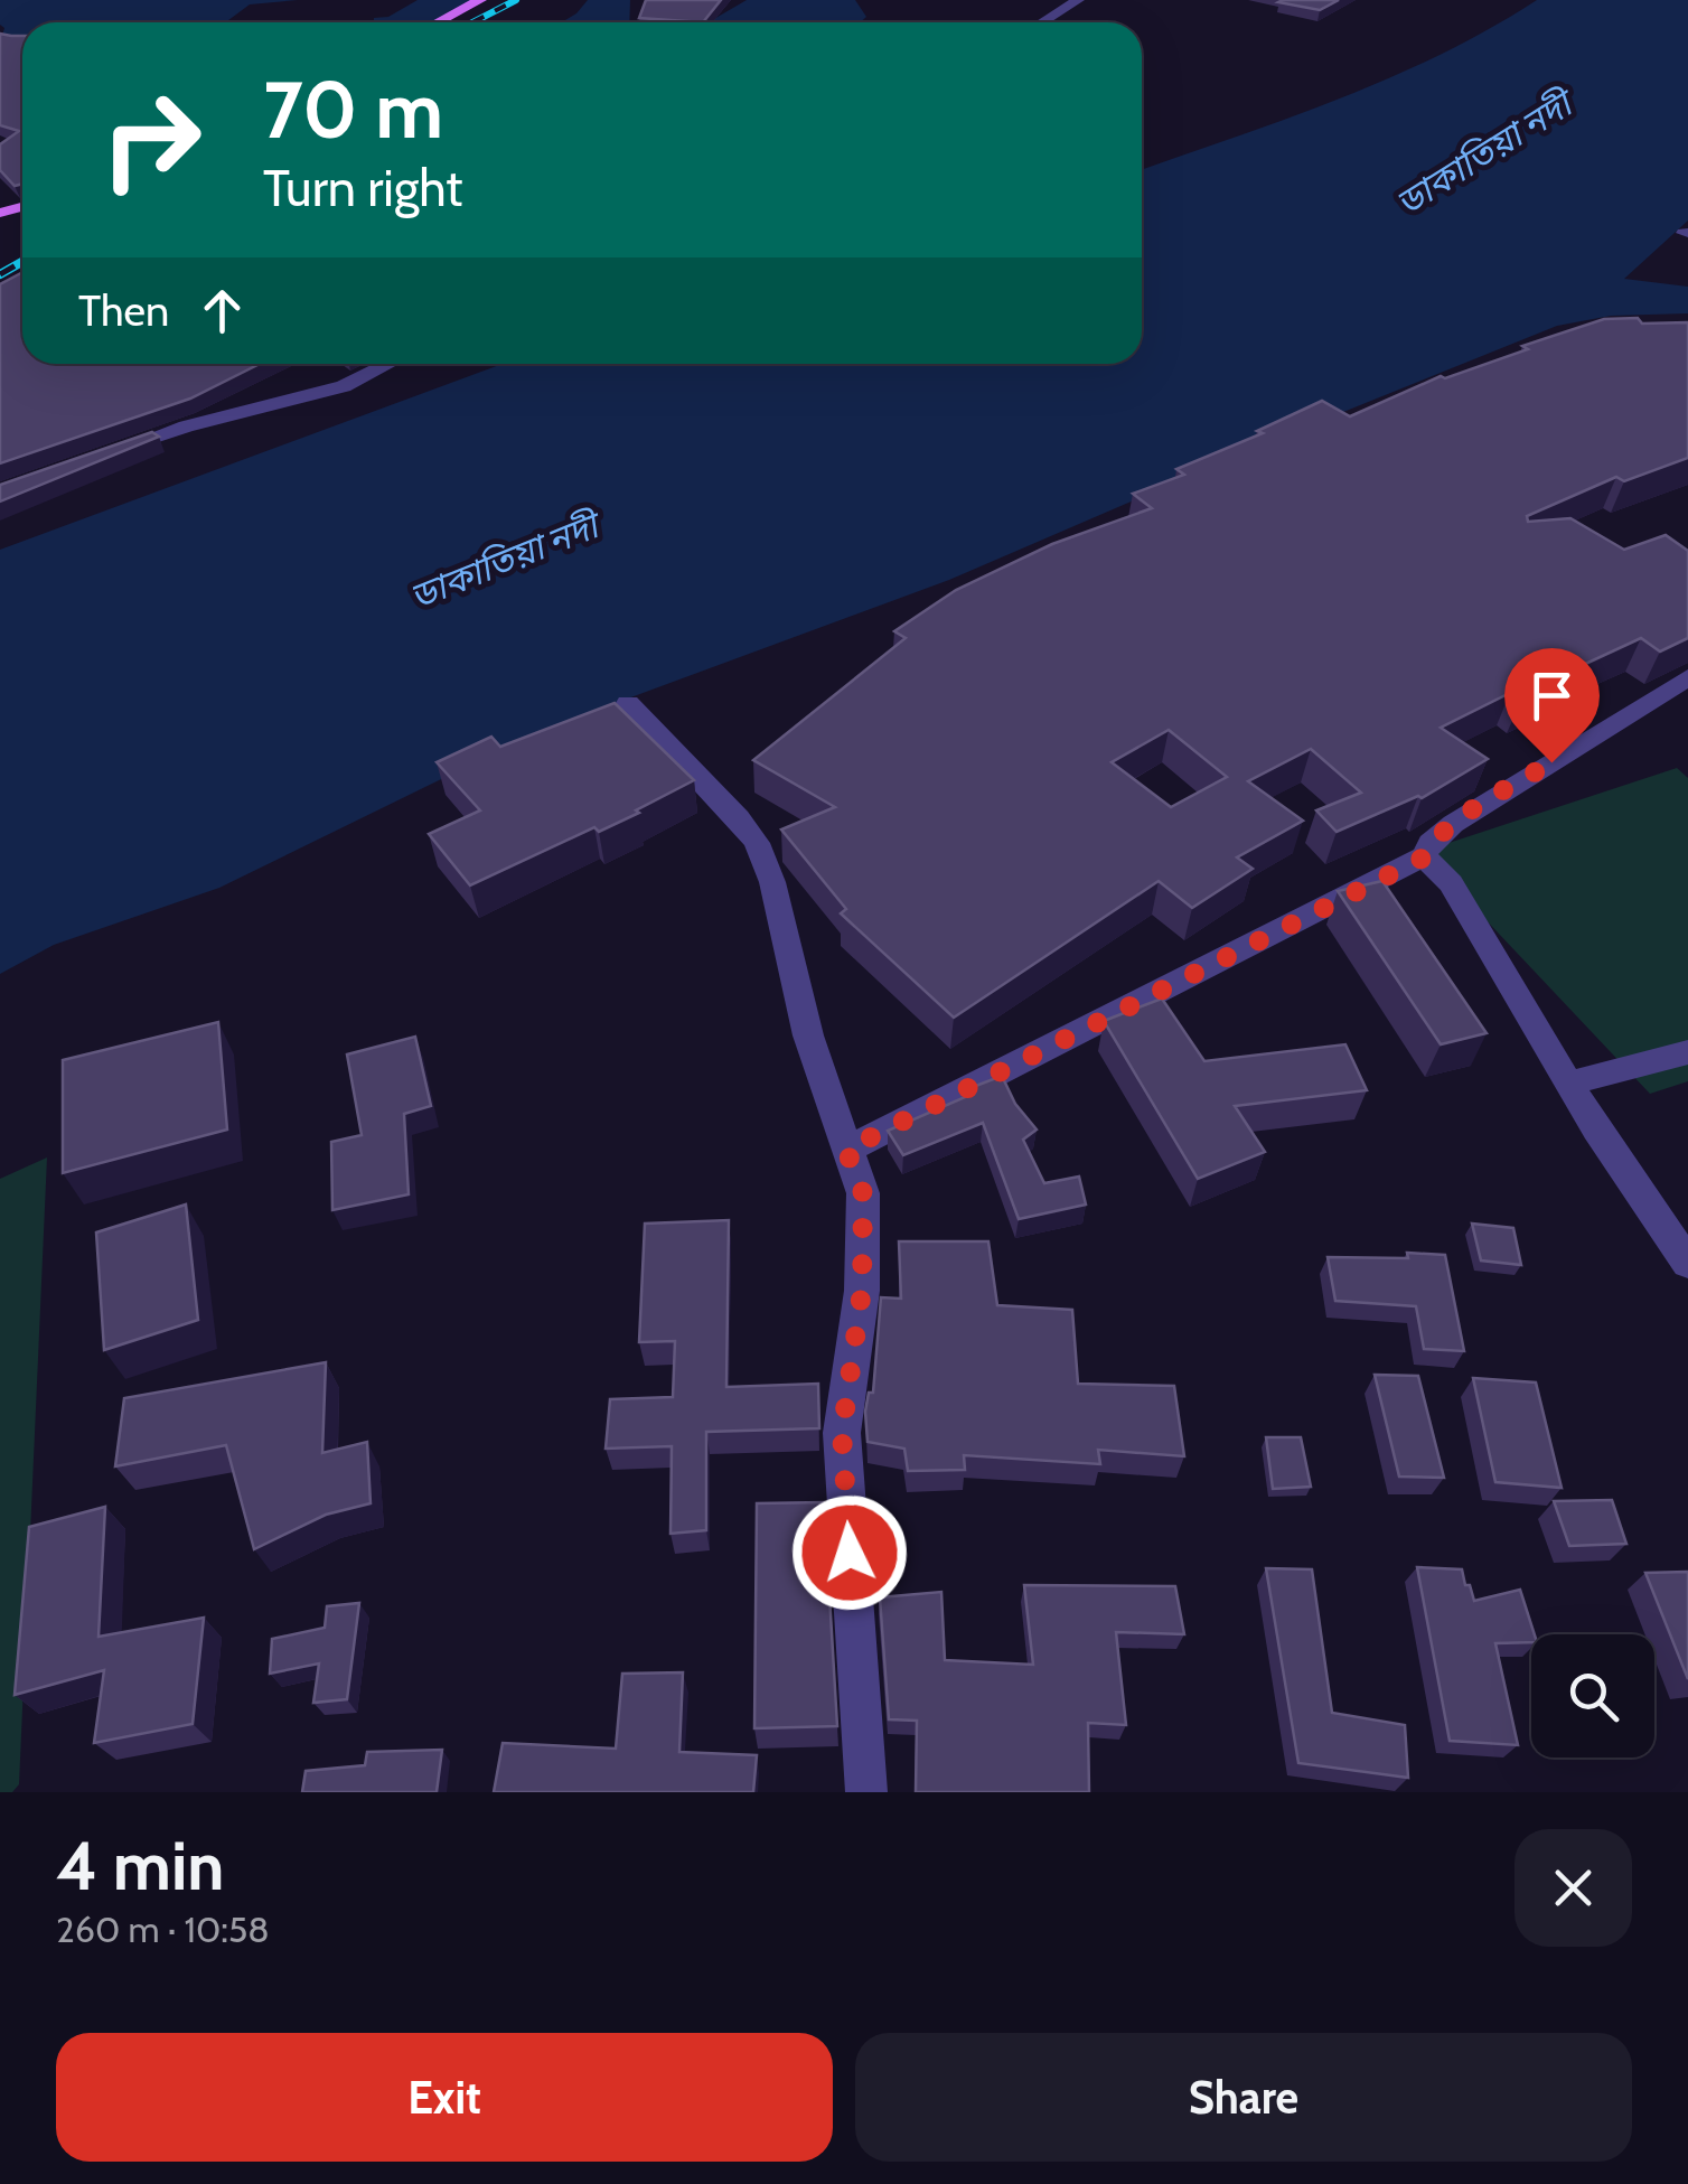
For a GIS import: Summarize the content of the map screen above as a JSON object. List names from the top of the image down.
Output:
{
  "water": ["ডাকাতিয়া নদী"],
  "page": {
    "turn": ["70 m", "Turn right"],
    "then": "Then",
    "heading": ["4 min", "260 m · 10:58"],
    "buttons": ["Exit", "Share"]
  }
}
